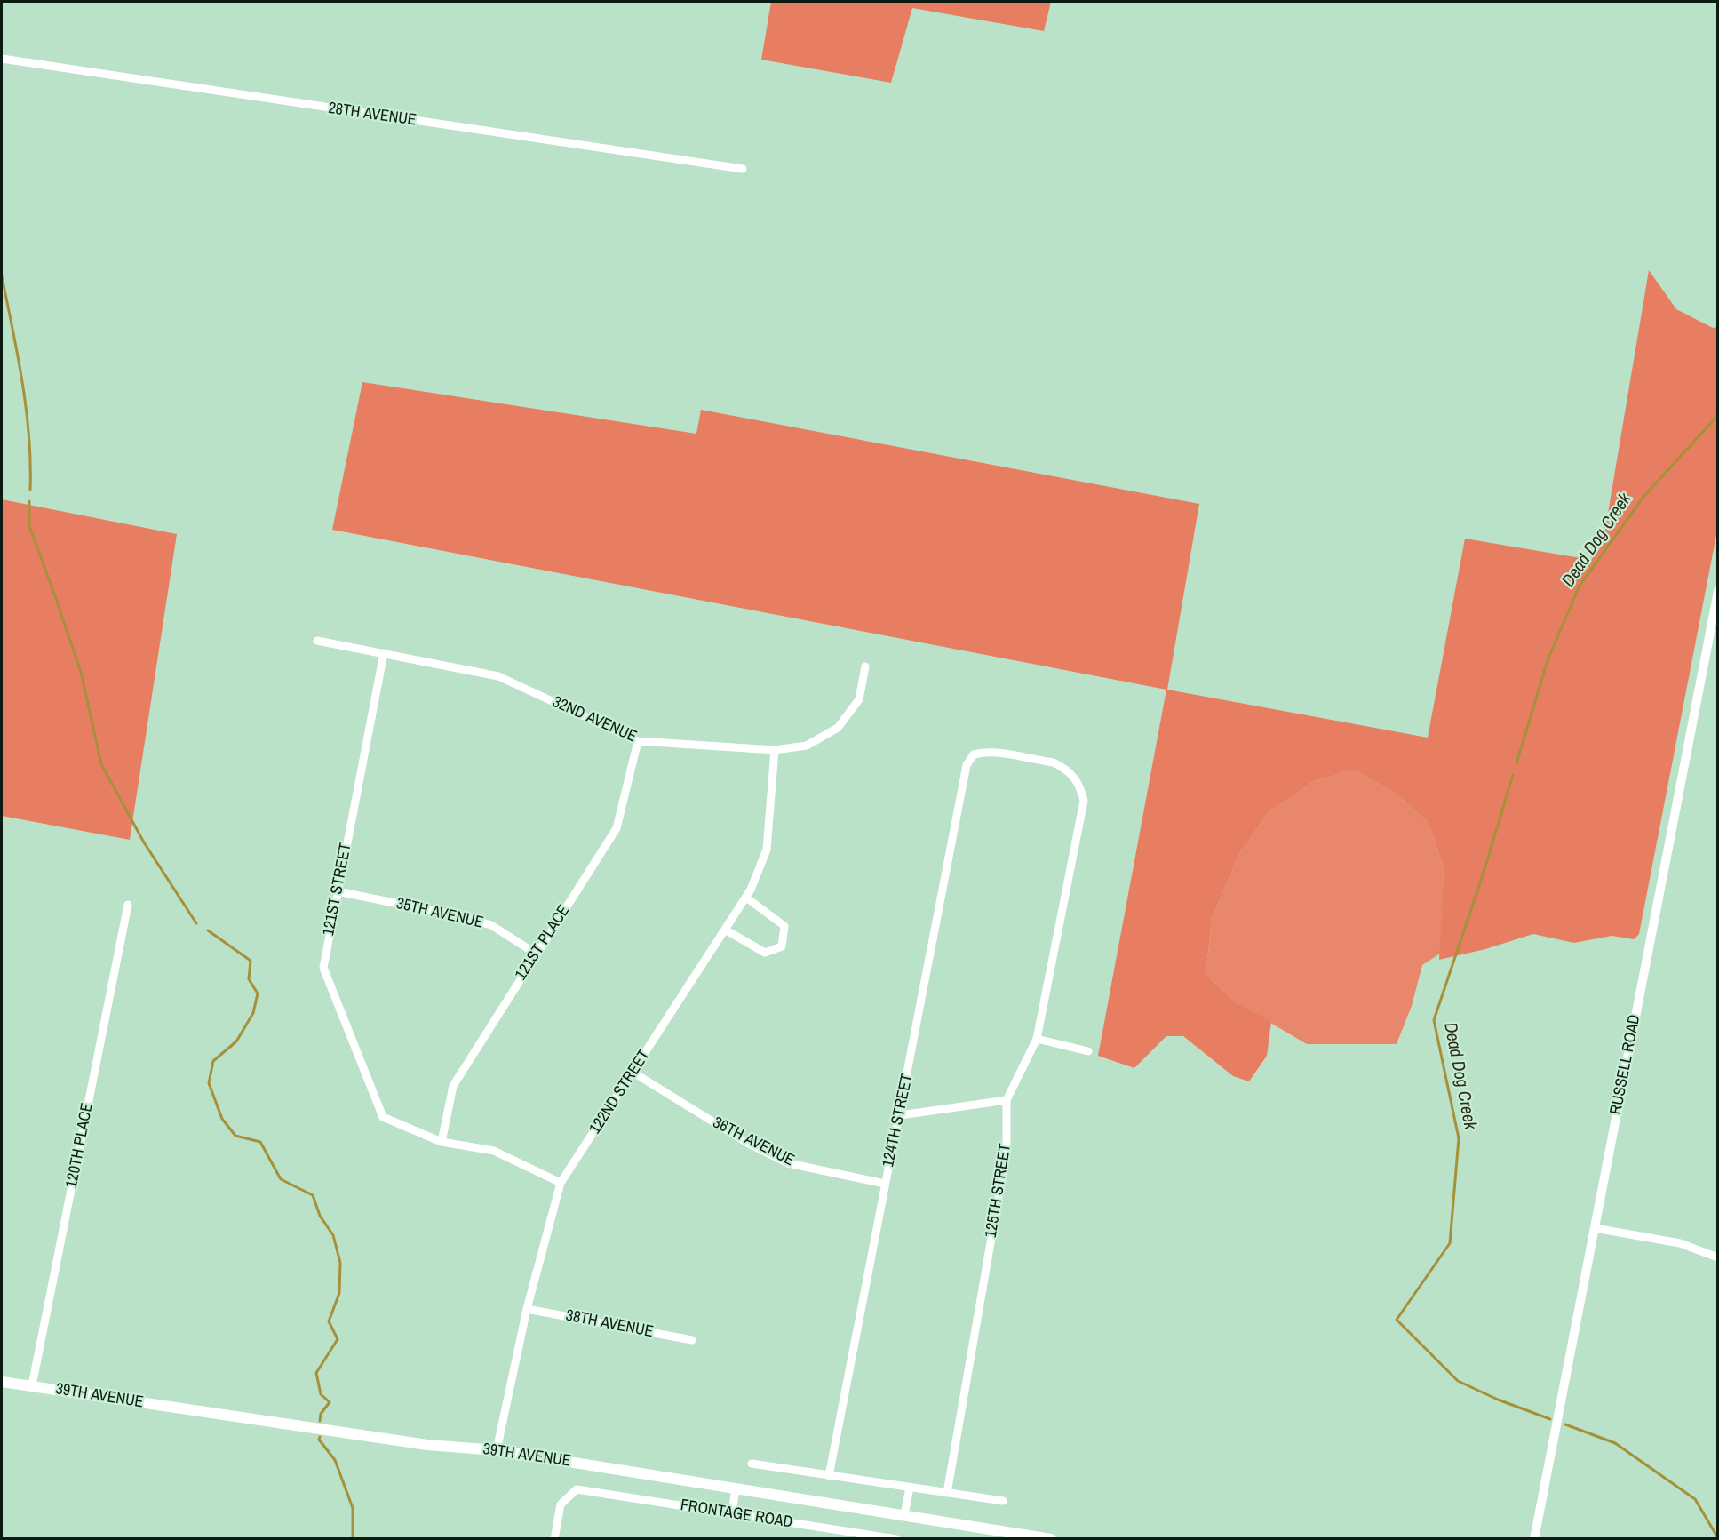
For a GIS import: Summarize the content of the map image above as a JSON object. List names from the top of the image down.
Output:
{
  "streets": {
    "main road": ["39TH AVENUE"],
    "street": [
      "28TH AVENUE",
      "32ND AVENUE",
      "121ST STREET",
      "35TH AVENUE",
      "121ST PLACE",
      "RUSSELL ROAD",
      "122ND STREET",
      "124TH STREET",
      "36TH AVENUE",
      "120TH PLACE",
      "125TH STREET",
      "38TH AVENUE",
      "FRONTAGE ROAD"
    ]
  },
  "crossings": [
    ["32ND AVENUE", "121ST STREET"],
    ["32ND AVENUE", "121ST PLACE"],
    ["32ND AVENUE", "122ND STREET"],
    ["121ST STREET", "35TH AVENUE"],
    ["121ST STREET", "121ST PLACE"],
    ["35TH AVENUE", "121ST PLACE"],
    ["122ND STREET", "36TH AVENUE"],
    ["122ND STREET", "38TH AVENUE"],
    ["122ND STREET", "39TH AVENUE"],
    ["124TH STREET", "36TH AVENUE"],
    ["124TH STREET", "125TH STREET"],
    ["120TH PLACE", "39TH AVENUE"]
  ],
  "water": ["Dead Dog Creek"]
}
